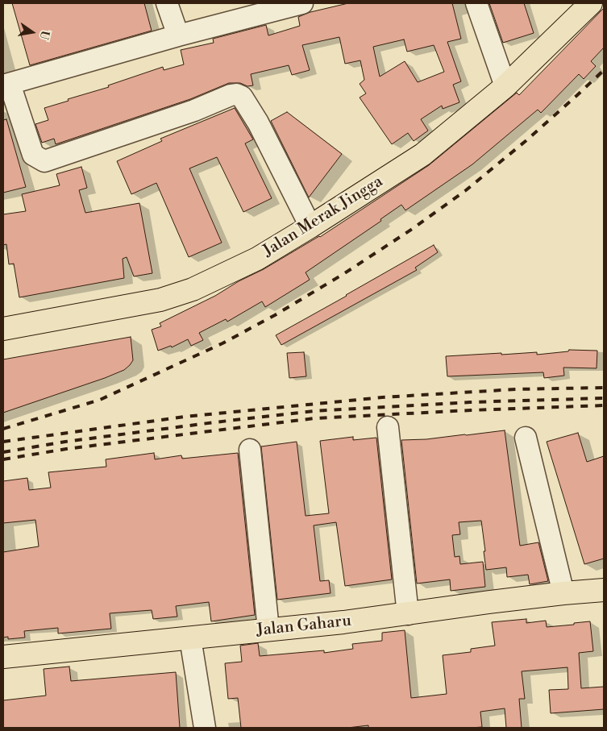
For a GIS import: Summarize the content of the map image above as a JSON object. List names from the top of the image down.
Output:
{
  "streets": {
    "main road": ["Jalan Merak Jingga", "Jalan Gaharu"]
  },
  "north": "right"
}
